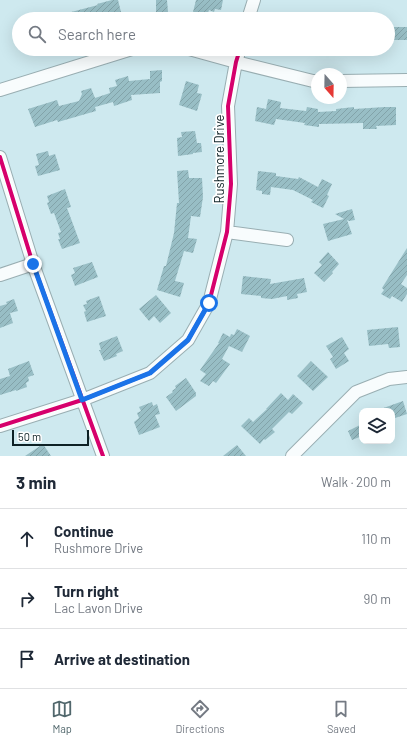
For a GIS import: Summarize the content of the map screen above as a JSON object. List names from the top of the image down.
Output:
{
  "streets": {
    "street": ["Rushmore Drive"]
  },
  "scale_bar": "50 m",
  "north": "bottom",
  "page": {
    "search": "Search here",
    "scale": "50 m",
    "heading": ["3 min", "Walk · 200 m"],
    "list": [
      ["Continue", "Rushmore Drive", "110 m"],
      ["Turn right", "Lac Lavon Drive", "90 m"],
      "Arrive at destination"
    ],
    "nav": ["Map", "Directions", "Saved"]
  }
}
